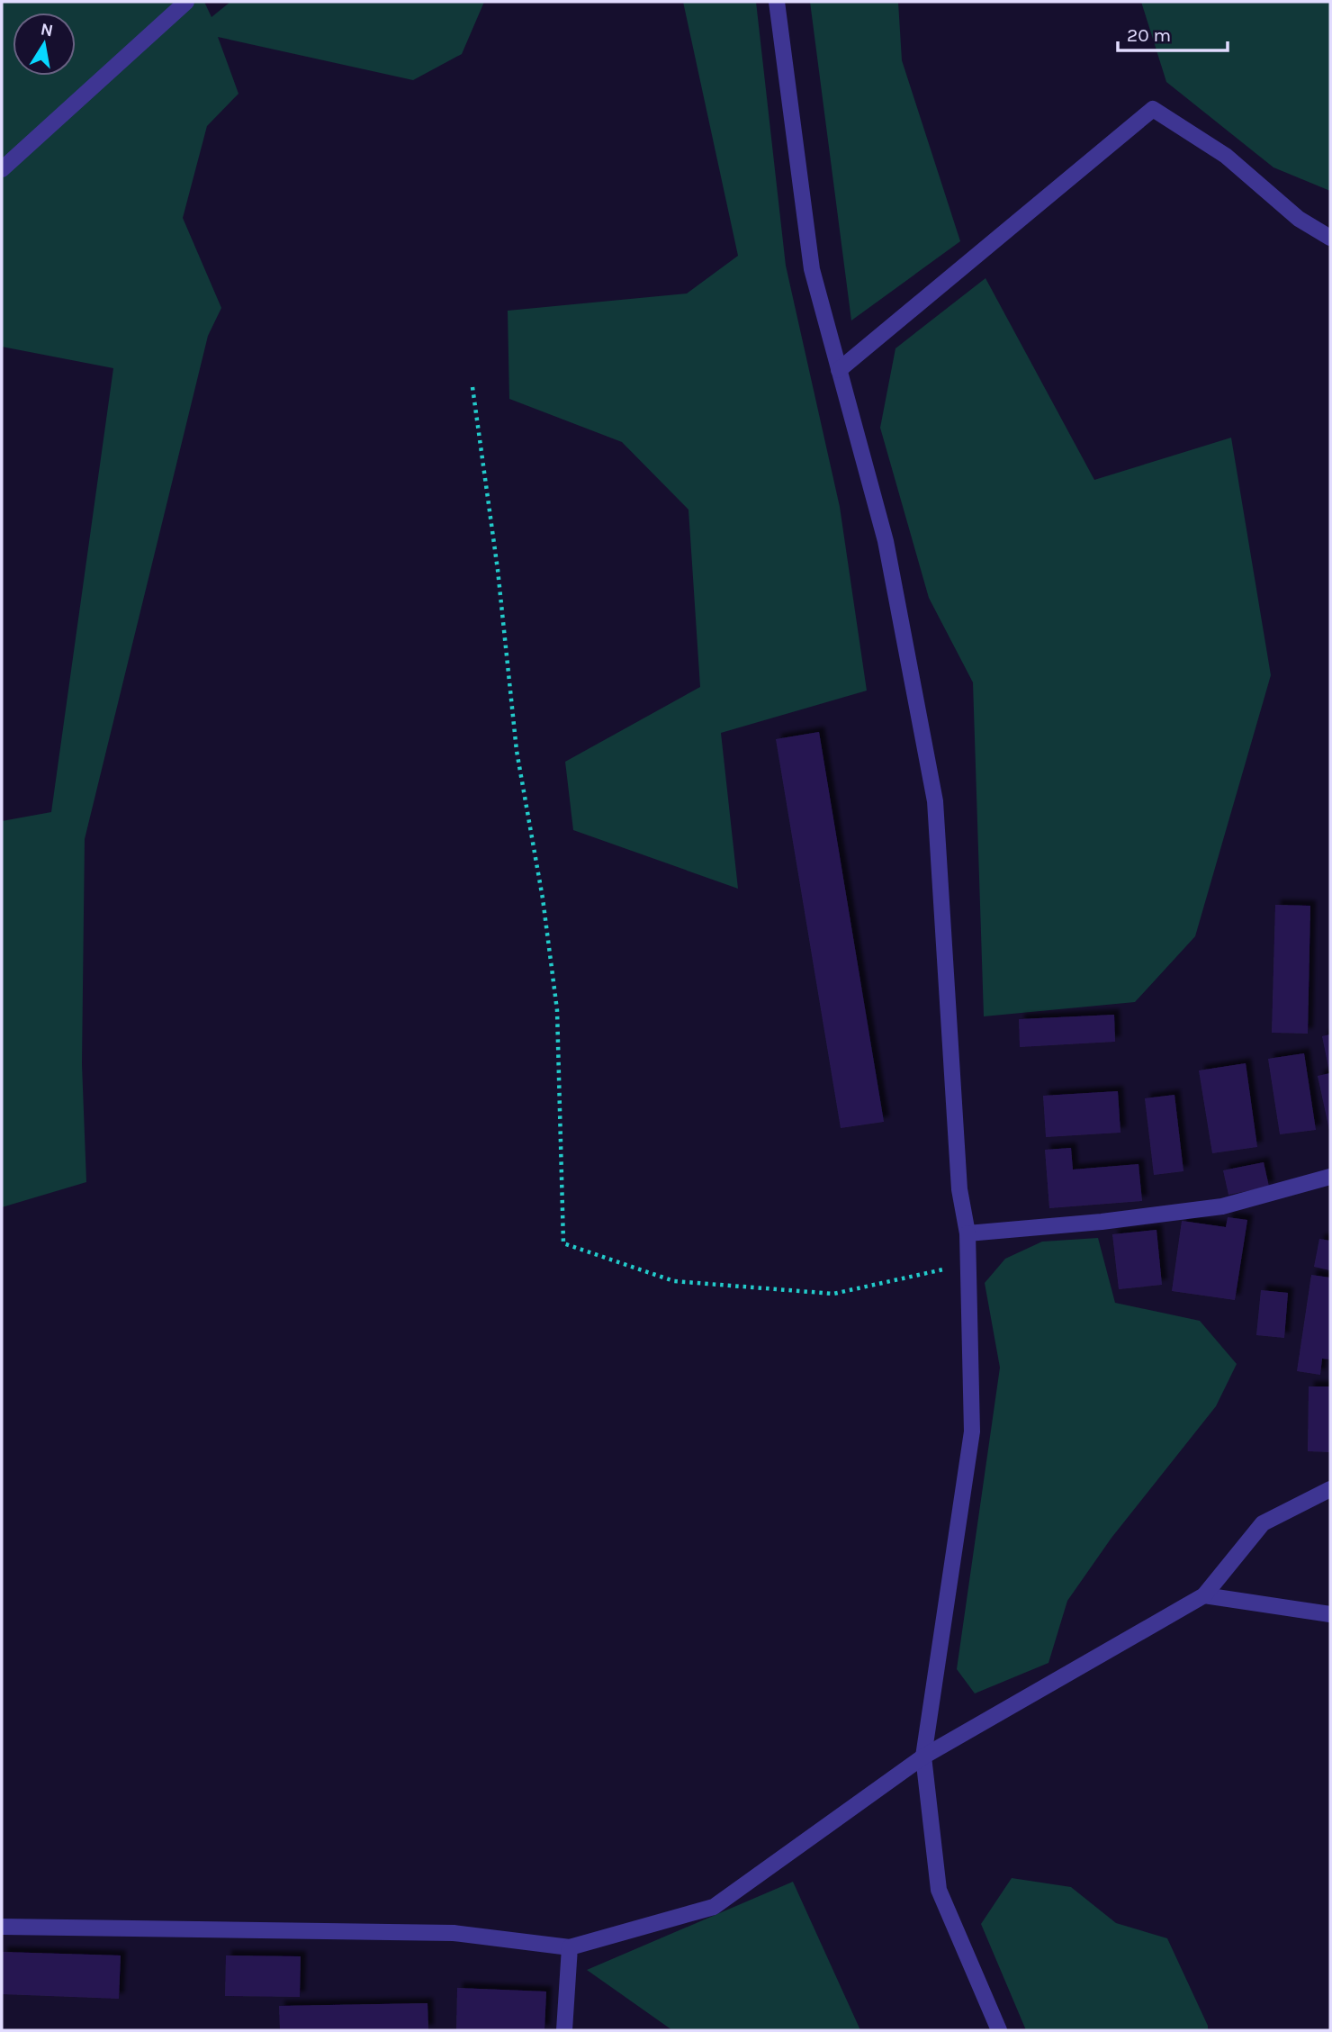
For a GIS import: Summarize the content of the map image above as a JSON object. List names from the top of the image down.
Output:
{
  "scale_bar": "20 m",
  "north": "top"
}
